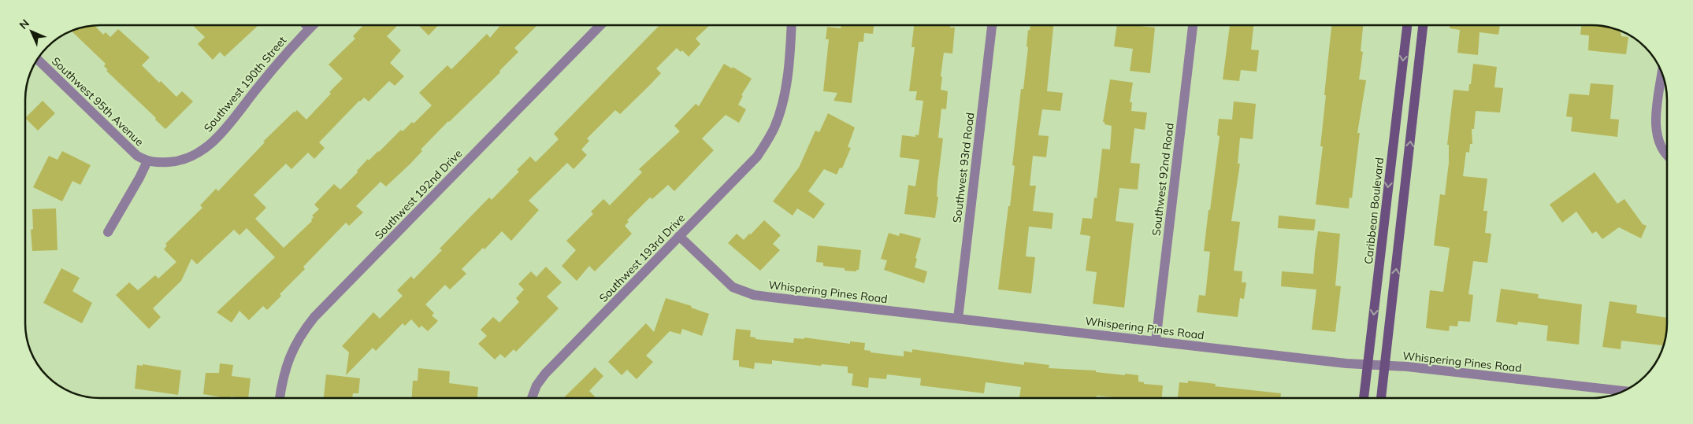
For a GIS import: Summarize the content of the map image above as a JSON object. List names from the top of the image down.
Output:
{
  "streets": {
    "street": [
      "Southwest 190th Street",
      "Southwest 95th Avenue",
      "Southwest 93rd Road",
      "Southwest 92nd Road",
      "Southwest 192nd Drive",
      "Caribbean Boulevard",
      "Southwest 193rd Drive",
      "Whispering Pines Road"
    ]
  },
  "crossings": [
    ["Southwest 190th Street", "Southwest 95th Avenue"],
    ["Southwest 93rd Road", "Whispering Pines Road"],
    ["Southwest 92nd Road", "Whispering Pines Road"],
    ["Caribbean Boulevard", "Whispering Pines Road"],
    ["Southwest 193rd Drive", "Whispering Pines Road"]
  ],
  "north": "top left"
}
